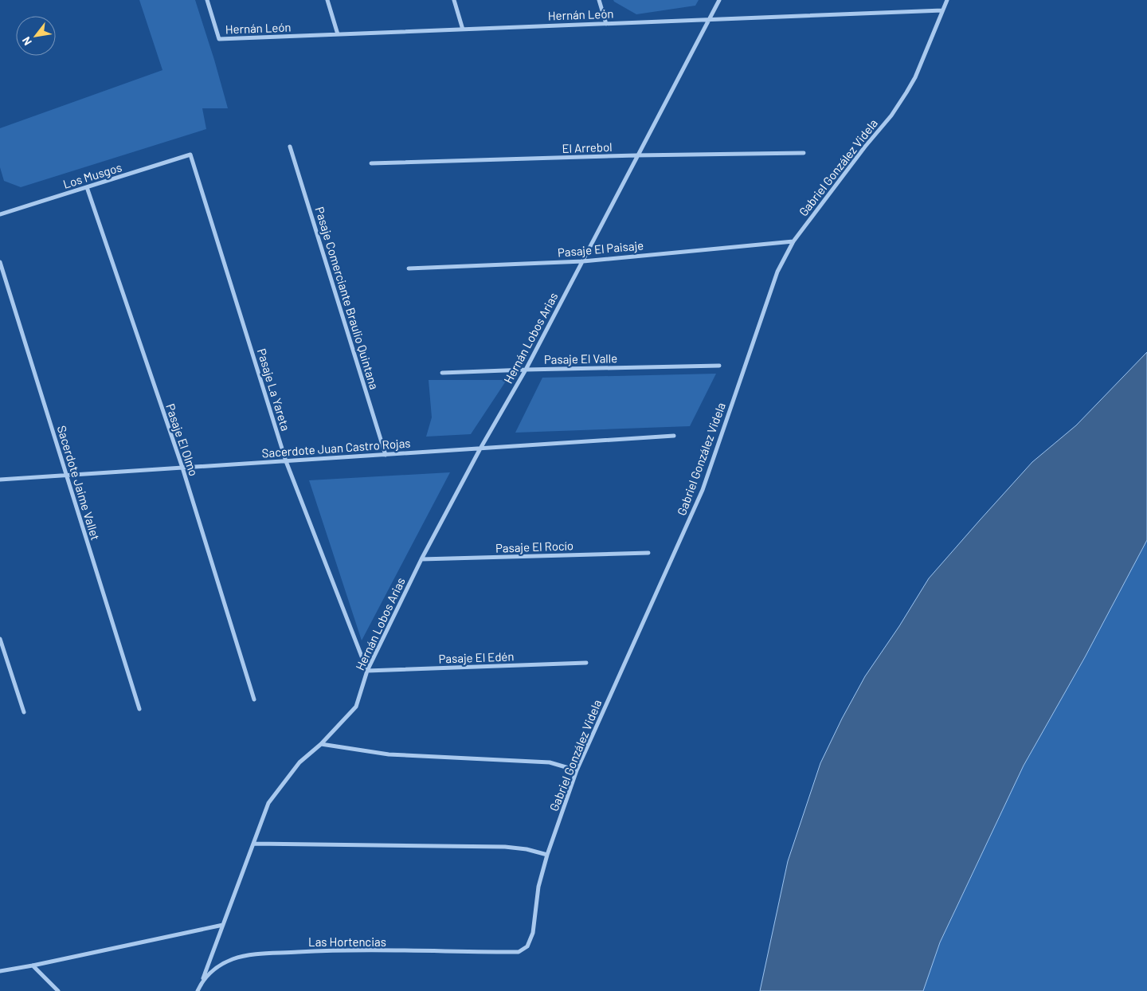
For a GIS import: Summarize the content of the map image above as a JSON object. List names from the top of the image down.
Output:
{
  "streets": {
    "street": [
      "Hernán León",
      "El Arrebol",
      "Gabriel González Videla",
      "Los Musgos",
      "Pasaje El Paisaje",
      "Pasaje Comerciante Braulio Quintana",
      "Hernán Lobos Arias",
      "Pasaje El Valle",
      "Pasaje La Yareta",
      "Pasaje El Olmo",
      "Sacerdote Juan Castro Rojas",
      "Sacerdote Jaime Vallet",
      "Pasaje El Rocío",
      "Pasaje El Edén",
      "Las Hortencias"
    ]
  },
  "crossings": [
    ["Hernán León", "Gabriel González Videla"],
    ["Hernán León", "Hernán Lobos Arias"],
    ["El Arrebol", "Hernán Lobos Arias"],
    ["Gabriel González Videla", "Pasaje El Paisaje"],
    ["Gabriel González Videla", "Las Hortencias"],
    ["Los Musgos", "Pasaje La Yareta"],
    ["Los Musgos", "Pasaje El Olmo"],
    ["Pasaje El Paisaje", "Hernán Lobos Arias"],
    ["Pasaje Comerciante Braulio Quintana", "Sacerdote Juan Castro Rojas"],
    ["Hernán Lobos Arias", "Pasaje El Valle"],
    ["Hernán Lobos Arias", "Pasaje La Yareta"],
    ["Hernán Lobos Arias", "Sacerdote Juan Castro Rojas"],
    ["Hernán Lobos Arias", "Pasaje El Rocío"],
    ["Hernán Lobos Arias", "Pasaje El Edén"],
    ["Hernán Lobos Arias", "Las Hortencias"],
    ["Pasaje La Yareta", "Sacerdote Juan Castro Rojas"],
    ["Pasaje La Yareta", "Pasaje El Edén"],
    ["Pasaje El Olmo", "Sacerdote Juan Castro Rojas"],
    ["Sacerdote Juan Castro Rojas", "Sacerdote Jaime Vallet"]
  ],
  "north": "bottom left"
}
